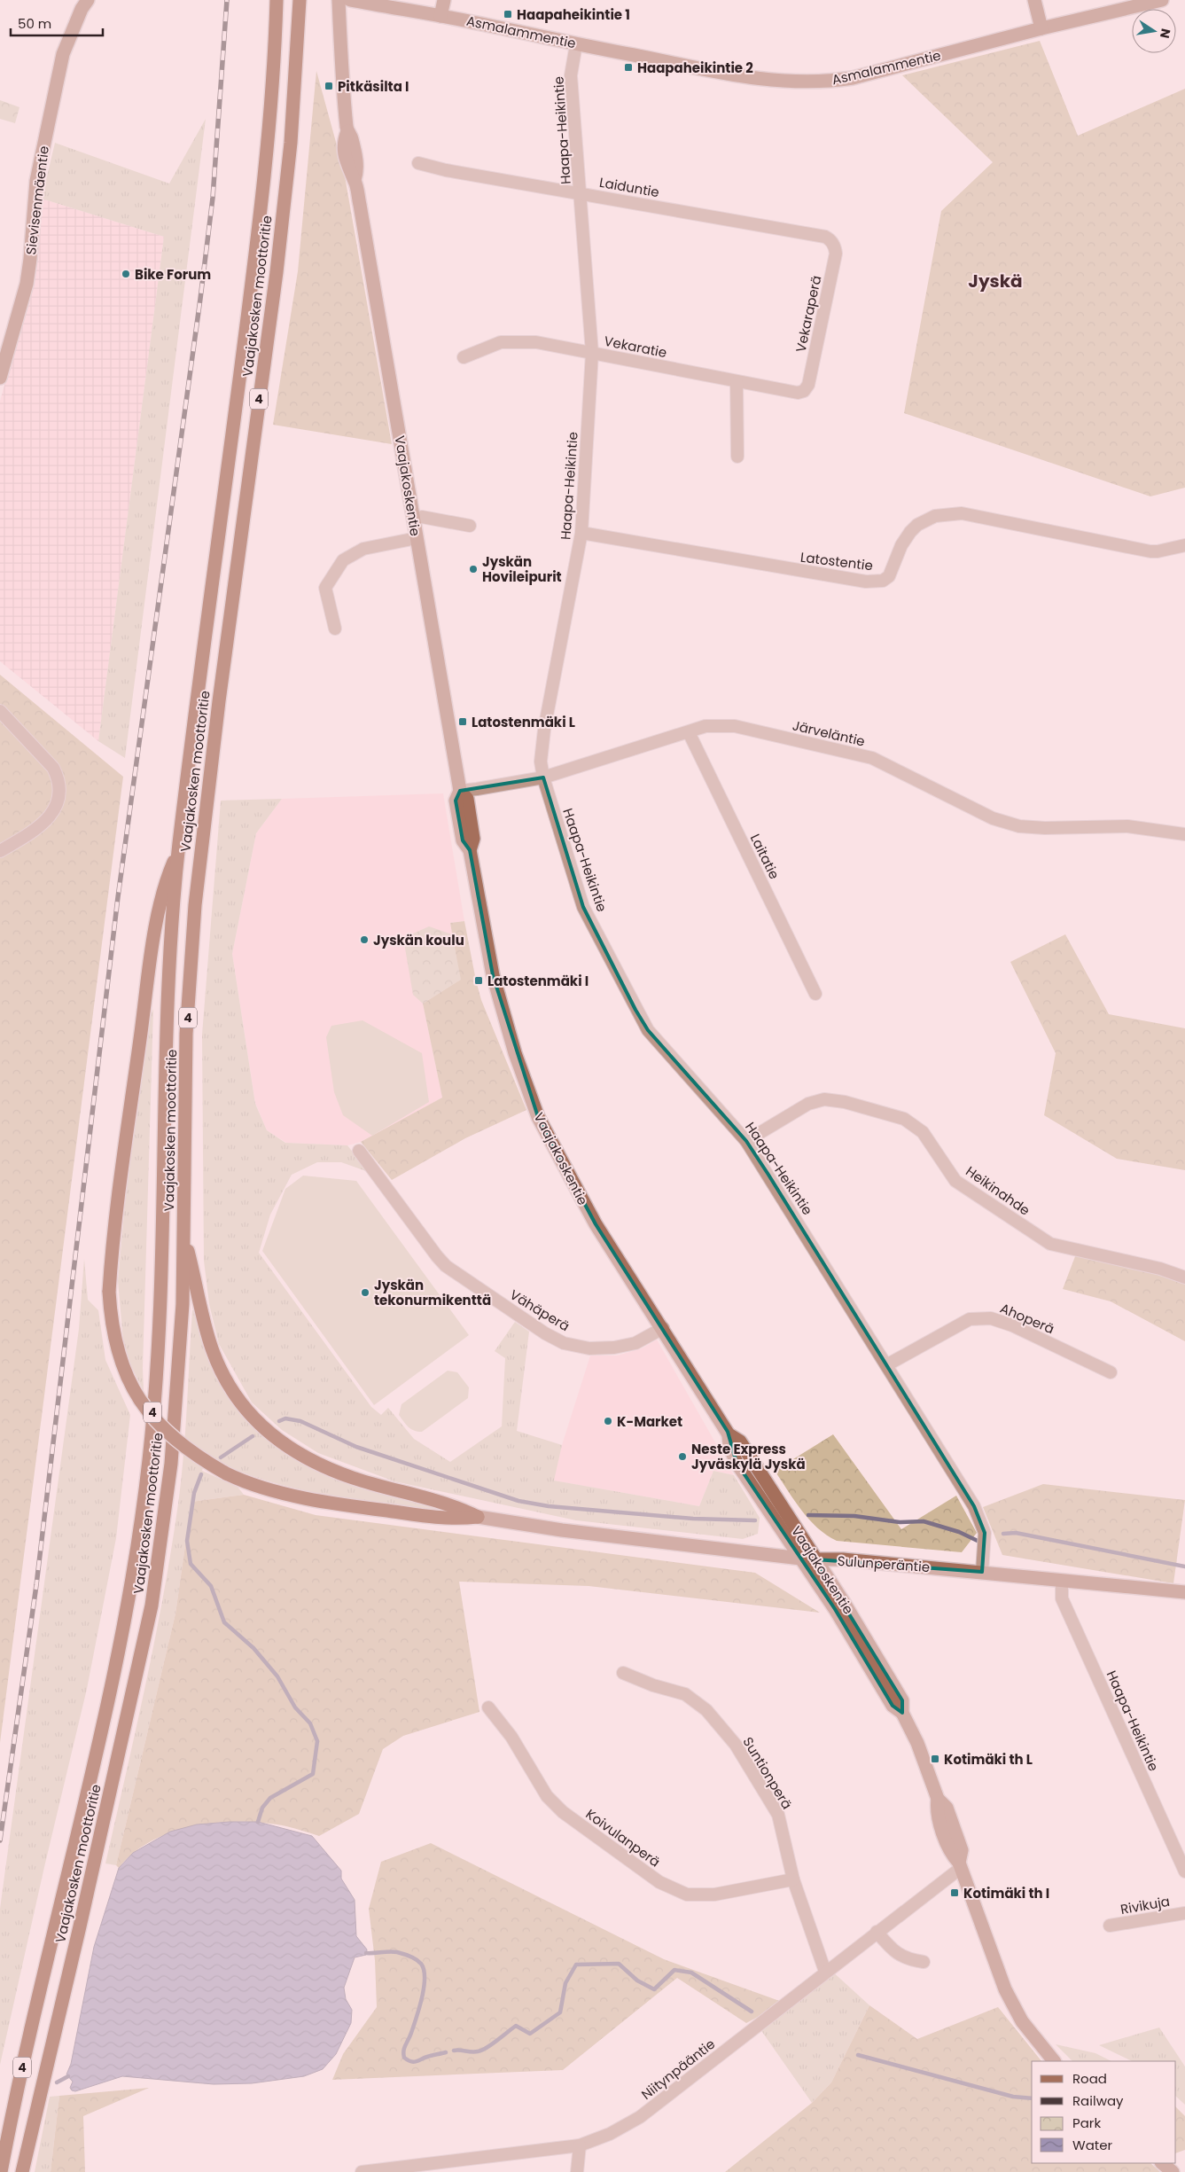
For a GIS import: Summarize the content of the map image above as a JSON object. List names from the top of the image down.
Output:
{
  "streets": {
    "highway": ["Vaajakosken moottoritie", "4"],
    "main road": [
      "Asmalammentie",
      "Sievisenmäentie",
      "Vaajakoskentie",
      "Sulunperäntie"
    ],
    "street": [
      "Haapa-Heikintie",
      "Laiduntie",
      "Vekaraperä",
      "Vekaratie",
      "Latostentie",
      "Järveläntie",
      "Laitatie",
      "Heikinahde",
      "Vähäperä",
      "Ahoperä",
      "Suntionperä",
      "Koivulanperä",
      "Rivikuja",
      "Niitynpääntie"
    ]
  },
  "crossings": [
    ["Asmalammentie", "Haapa-Heikintie"],
    ["Haapa-Heikintie", "Laiduntie"],
    ["Haapa-Heikintie", "Vekaratie"],
    ["Haapa-Heikintie", "Latostentie"],
    ["Haapa-Heikintie", "Järveläntie"],
    ["Haapa-Heikintie", "Heikinahde"],
    ["Haapa-Heikintie", "Ahoperä"],
    ["Haapa-Heikintie", "Sulunperäntie"],
    ["Laiduntie", "Vekaraperä"],
    ["Vekaraperä", "Vekaratie"],
    ["Vaajakoskentie", "Järveläntie"],
    ["Vaajakoskentie", "Vähäperä"],
    ["Vaajakoskentie", "Sulunperäntie"],
    ["Vaajakoskentie", "Niitynpääntie"],
    ["Järveläntie", "Laitatie"],
    ["Suntionperä", "Koivulanperä"],
    ["Suntionperä", "Niitynpääntie"]
  ],
  "districts": ["Jyskä"],
  "places": {
    "transit": [
      "Haapaheikintie 1",
      "Haapaheikintie 2",
      "Pitkäsilta I",
      "Latostenmäki L",
      "Latostenmäki I",
      "Kotimäki th L",
      "Kotimäki th I"
    ],
    "other": [
      "Bike Forum",
      "Jyskän Hovileipurit",
      "Jyskän koulu",
      "Jyskän tekonurmikenttä",
      "K-Market",
      "Neste Express Jyväskylä Jyskä"
    ]
  },
  "legend": [
    "Road",
    "Railway",
    "Park",
    "Water"
  ],
  "scale_bar": "50 m",
  "north": "right"
}
